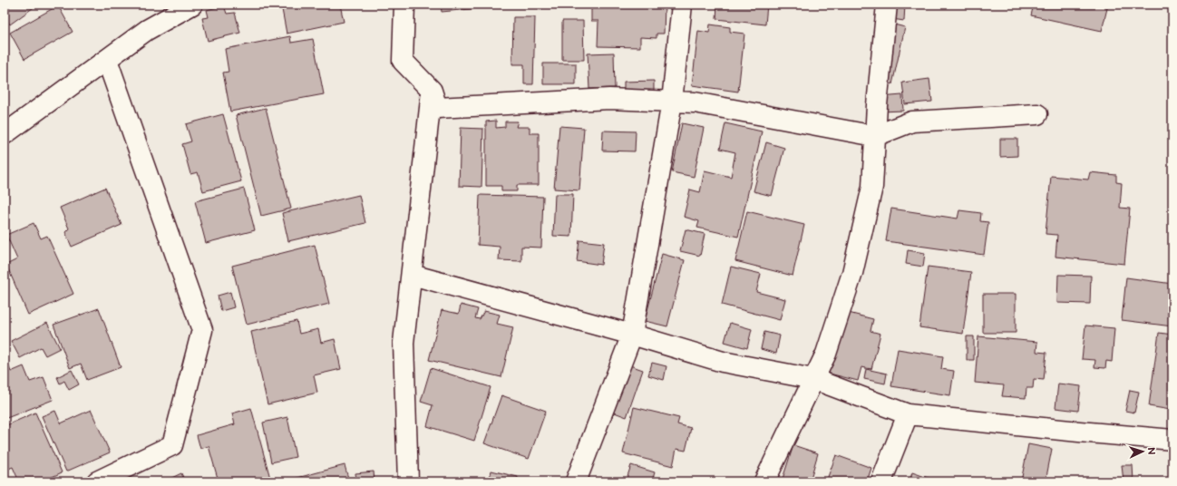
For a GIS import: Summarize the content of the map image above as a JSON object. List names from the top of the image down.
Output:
{
  "north": "right"
}
